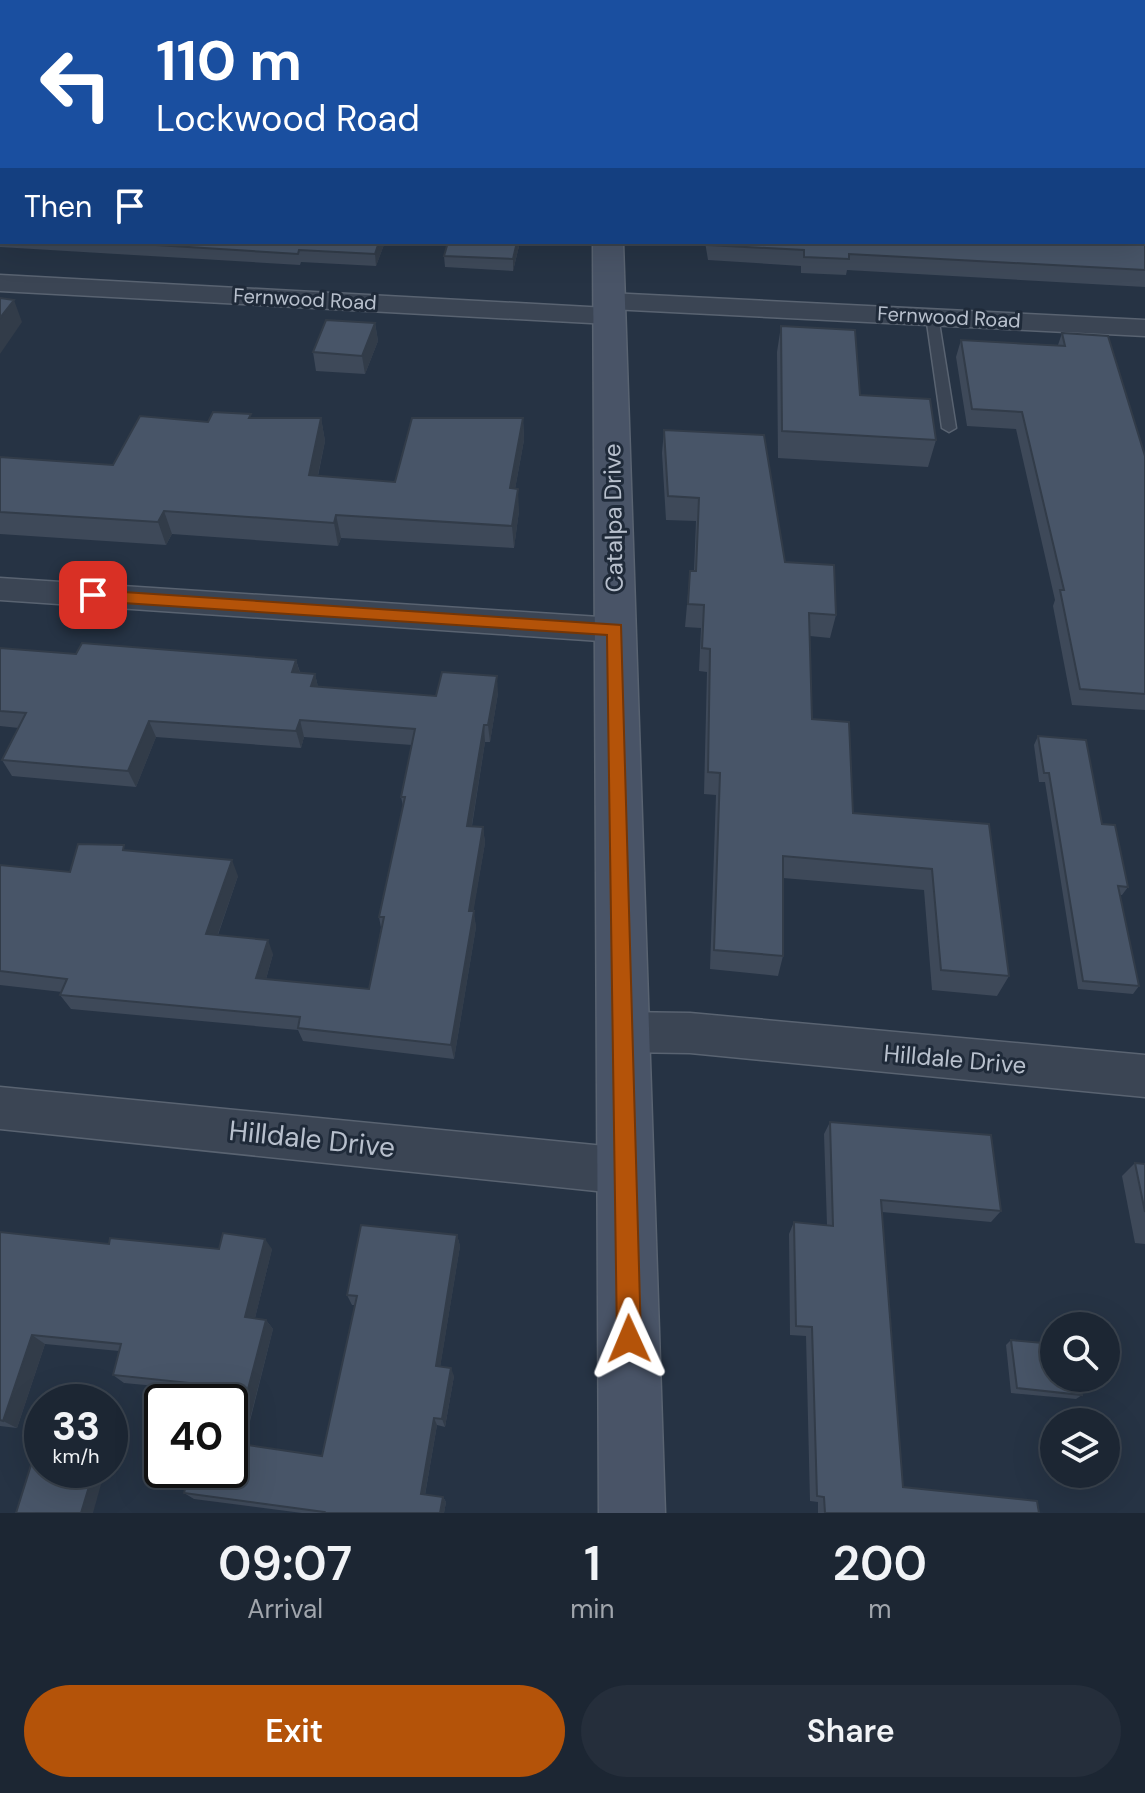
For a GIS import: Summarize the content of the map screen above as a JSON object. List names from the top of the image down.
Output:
{
  "streets": {
    "street": ["Fernwood Road", "Catalpa Drive", "Hilldale Drive"]
  },
  "crossings": [
    ["Fernwood Road", "Catalpa Drive"],
    ["Catalpa Drive", "Hilldale Drive"]
  ],
  "page": {
    "turn": ["110 m", "Lockwood Road"],
    "then": "Then",
    "speed": "33 km/h",
    "limit": "40",
    "eta": [
      "09:07",
      "Arrival",
      "1",
      "min",
      "200",
      "m"
    ],
    "buttons": ["Exit", "Share"]
  }
}
